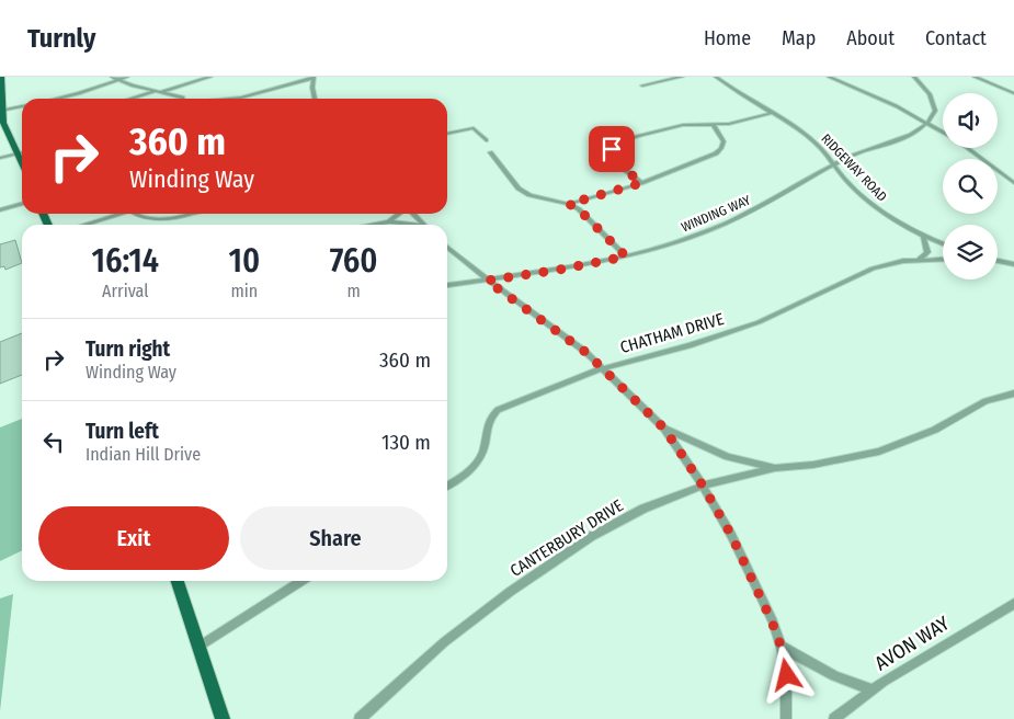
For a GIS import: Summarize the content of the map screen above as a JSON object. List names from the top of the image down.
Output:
{
  "streets": {
    "street": [
      "RIDGEWAY ROAD",
      "WINDING WAY",
      "CHATHAM DRIVE",
      "CANTERBURY DRIVE",
      "AVON WAY"
    ]
  },
  "crossings": [
    ["RIDGEWAY ROAD", "WINDING WAY"]
  ],
  "page": {
    "header": "Turnly",
    "nav": [
      "Home",
      "Map",
      "About",
      "Contact"
    ],
    "turn": ["360 m", "Winding Way"],
    "eta": [
      "16:14",
      "Arrival",
      "10",
      "min",
      "760",
      "m"
    ],
    "list": [
      {
        "name": "Turn right",
        "note": "Winding Way",
        "value": "360 m"
      },
      {
        "name": "Turn left",
        "note": "Indian Hill Drive",
        "value": "130 m"
      }
    ],
    "buttons": ["Exit", "Share"]
  }
}
